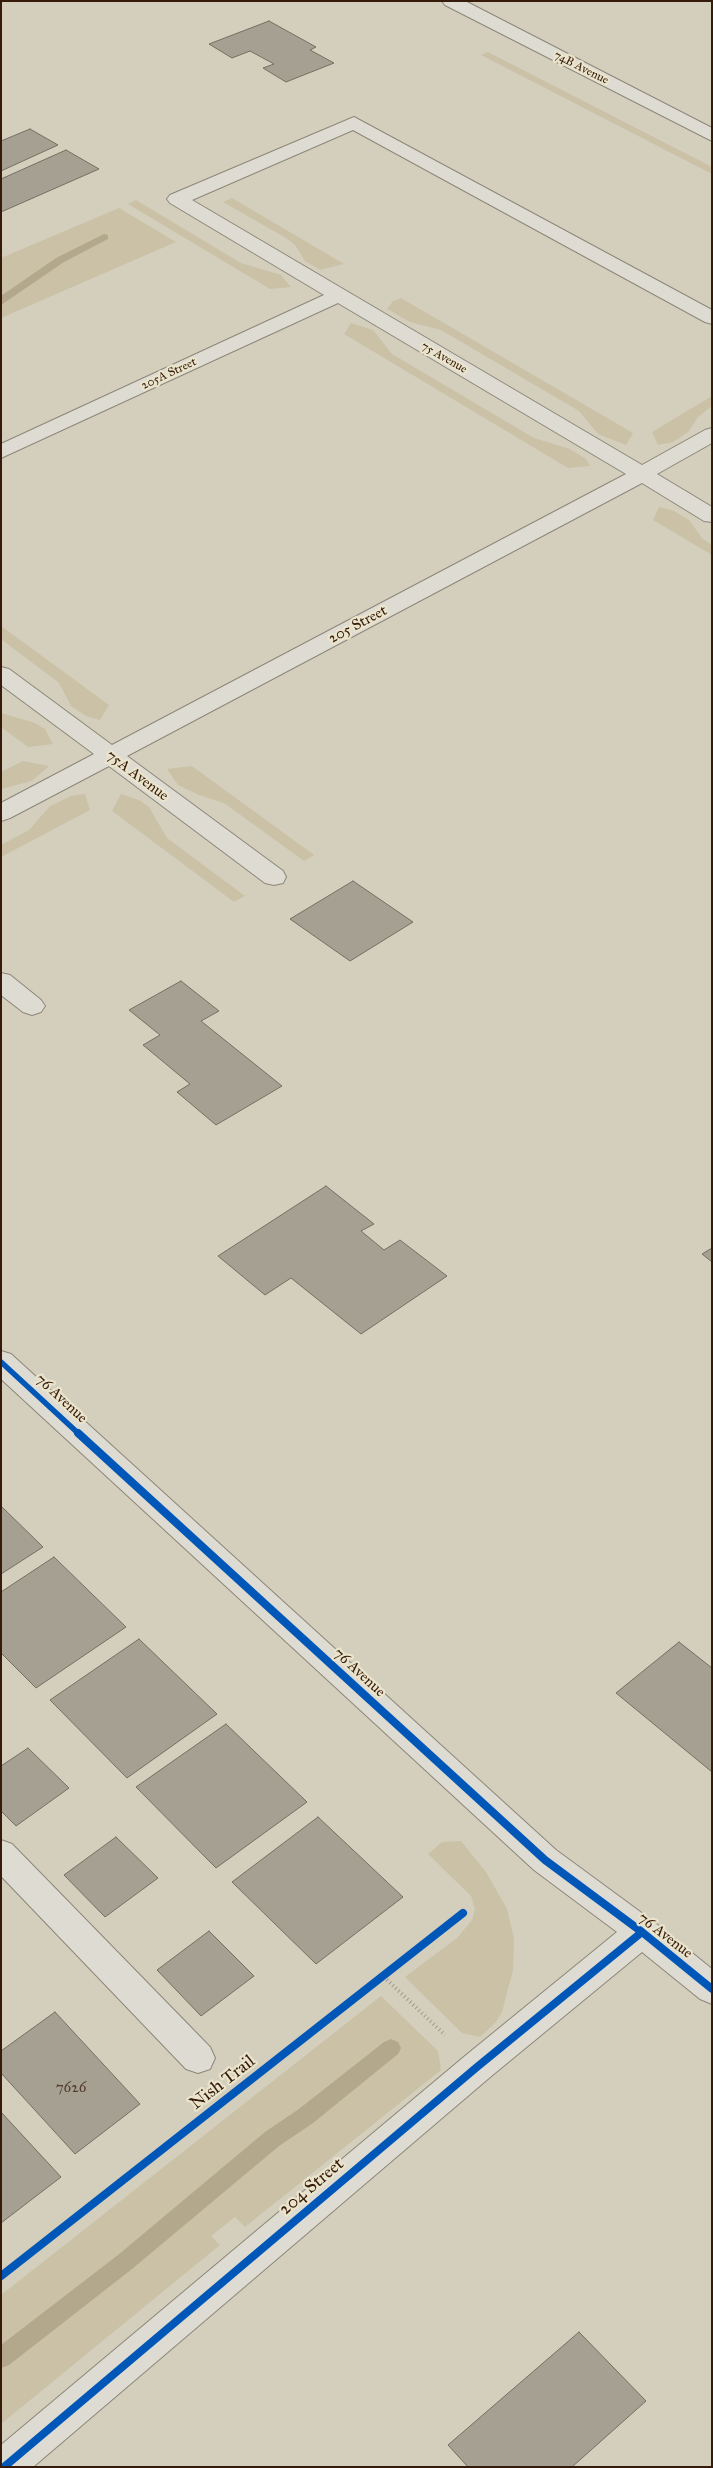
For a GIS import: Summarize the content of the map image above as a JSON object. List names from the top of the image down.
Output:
{
  "streets": {
    "street": [
      "74B Avenue",
      "75 Avenue",
      "205A Street",
      "205 Street",
      "75A Avenue",
      "76 Avenue",
      "204 Street"
    ],
    "cycle path": ["Nish Trail"]
  },
  "crossings": [
    ["75 Avenue", "205A Street"],
    ["75 Avenue", "205 Street"],
    ["205 Street", "75A Avenue"],
    ["76 Avenue", "204 Street"]
  ],
  "house_numbers": ["7626"]
}
